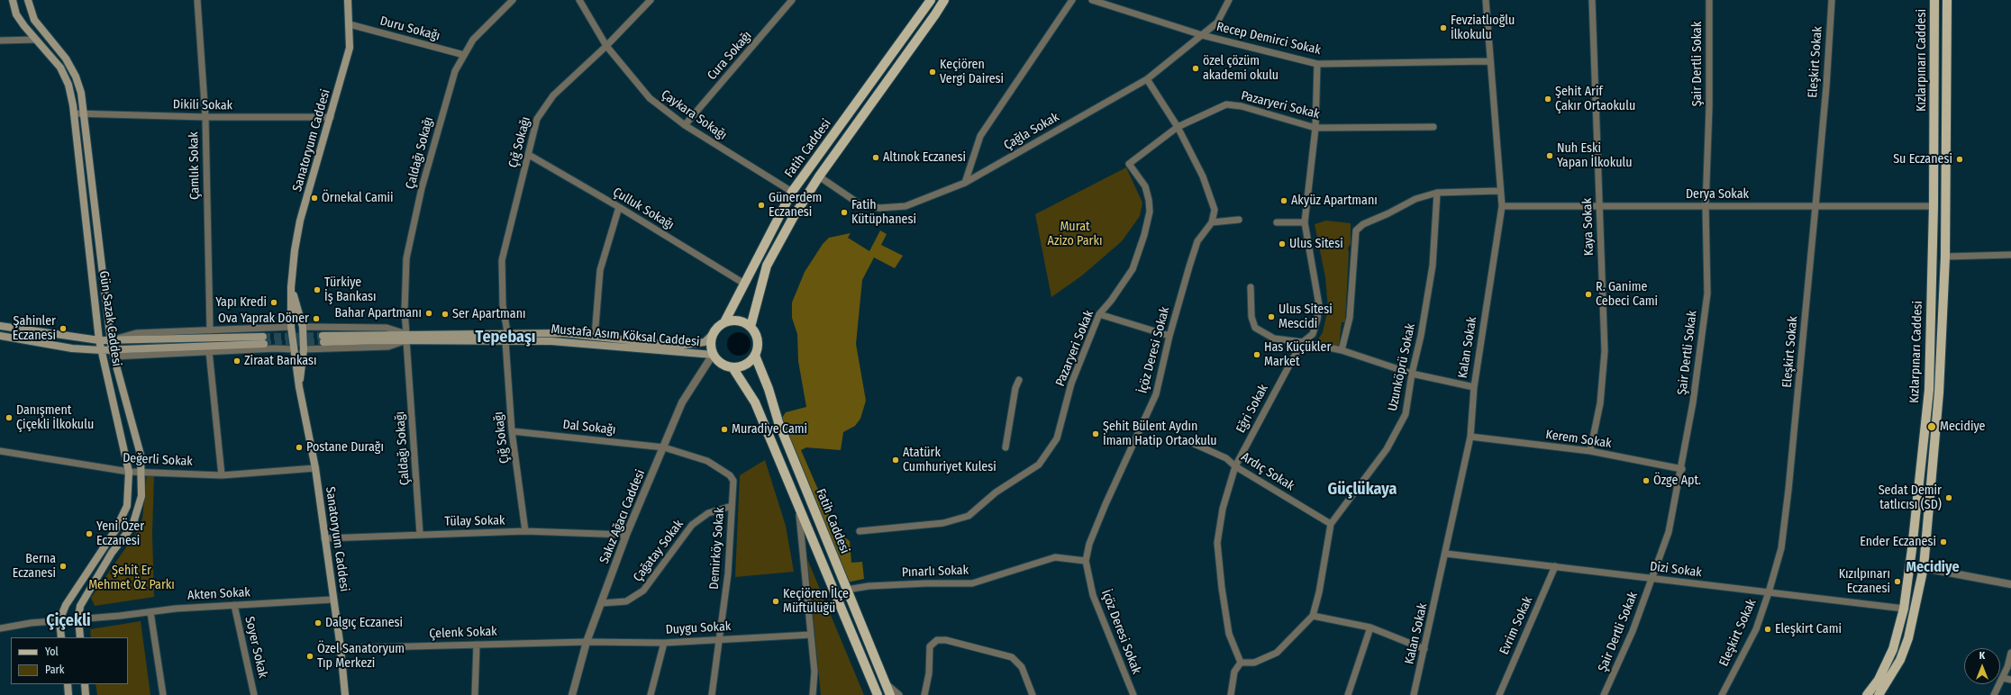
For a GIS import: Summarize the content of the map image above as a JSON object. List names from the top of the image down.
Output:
{
  "streets": {
    "main road": [
      "Kızlarpınarı Caddesi",
      "Sanatoryum Caddesi",
      "Fatih Caddesi",
      "Gün Sazak Caddesi",
      "Mustafa Asım Köksal Caddesi"
    ],
    "street": [
      "Duru Sokağı",
      "Recep Demirci Sokak",
      "Cura Sokağı",
      "Eleşkirt Sokak",
      "Şair Dertli Sokak",
      "Dikili Sokak",
      "Pazaryeri Sokak",
      "Çaykara Sokağı",
      "Çağla Sokak",
      "Çığ Sokağı",
      "Çaldağı Sokağı",
      "Çamlık Sokak",
      "Derya Sokak",
      "Çulluk Sokağı",
      "Kaya Sokak",
      "Kalan Sokak",
      "İçöz Deresi Sokak",
      "Uzunköprü Sokak",
      "Eğri Sokak",
      "Dal Sokağı",
      "Kerem Sokak",
      "Değerli Sokak",
      "Ardıç Sokak",
      "Sakız Ağacı Caddesi",
      "Tülay Sokak",
      "Demirköy Sokak",
      "Çağatay Sokak",
      "Dizi Sokak",
      "Pınarlı Sokak",
      "Akten Sokak",
      "Evrim Sokak",
      "Duygu Sokak",
      "Çelenk Sokak",
      "Soyer Sokak"
    ]
  },
  "crossings": [
    ["Duru Sokağı", "Sanatoryum Caddesi"],
    ["Duru Sokağı", "Çaldağı Sokağı"],
    ["Recep Demirci Sokak", "Çağla Sokak"],
    ["Recep Demirci Sokak", "Kalan Sokak"],
    ["Recep Demirci Sokak", "Eğri Sokak"],
    ["Cura Sokağı", "Çaykara Sokağı"],
    ["Kızlarpınarı Caddesi", "Derya Sokak"],
    ["Kızlarpınarı Caddesi", "Dizi Sokak"],
    ["Eleşkirt Sokak", "Derya Sokak"],
    ["Eleşkirt Sokak", "Dizi Sokak"],
    ["Şair Dertli Sokak", "Derya Sokak"],
    ["Şair Dertli Sokak", "Kerem Sokak"],
    ["Şair Dertli Sokak", "Dizi Sokak"],
    ["Dikili Sokak", "Sanatoryum Caddesi"],
    ["Dikili Sokak", "Çamlık Sokak"],
    ["Dikili Sokak", "Gün Sazak Caddesi"],
    ["Pazaryeri Sokak", "Eğri Sokak"],
    ["Çaykara Sokağı", "Çığ Sokağı"],
    ["Çaykara Sokağı", "Fatih Caddesi"],
    ["Çağla Sokak", "Fatih Caddesi"],
    ["Sanatoryum Caddesi", "Mustafa Asım Köksal Caddesi"],
    ["Sanatoryum Caddesi", "Değerli Sokak"],
    ["Sanatoryum Caddesi", "Tülay Sokak"],
    ["Sanatoryum Caddesi", "Akten Sokak"],
    ["Sanatoryum Caddesi", "Çelenk Sokak"],
    ["Çığ Sokağı", "Çulluk Sokağı"],
    ["Çığ Sokağı", "Mustafa Asım Köksal Caddesi"],
    ["Çığ Sokağı", "Dal Sokağı"],
    ["Çığ Sokağı", "Tülay Sokak"],
    ["Fatih Caddesi", "Çulluk Sokağı"],
    ["Fatih Caddesi", "Mustafa Asım Köksal Caddesi"],
    ["Fatih Caddesi", "Sakız Ağacı Caddesi"],
    ["Fatih Caddesi", "Pınarlı Sokak"],
    ["Çaldağı Sokağı", "Mustafa Asım Köksal Caddesi"],
    ["Çaldağı Sokağı", "Tülay Sokak"],
    ["Derya Sokak", "Kaya Sokak"],
    ["Derya Sokak", "Kalan Sokak"],
    ["Kaya Sokak", "Kerem Sokak"],
    ["Gün Sazak Caddesi", "Değerli Sokak"],
    ["Gün Sazak Caddesi", "Akten Sokak"],
    ["Mustafa Asım Köksal Caddesi", "Sakız Ağacı Caddesi"],
    ["Kalan Sokak", "Kerem Sokak"],
    ["Kalan Sokak", "Dizi Sokak"],
    ["İçöz Deresi Sokak", "Pınarlı Sokak"],
    ["Uzunköprü Sokak", "Eğri Sokak"],
    ["Uzunköprü Sokak", "Ardıç Sokak"],
    ["Eğri Sokak", "Ardıç Sokak"],
    ["Dal Sokağı", "Sakız Ağacı Caddesi"],
    ["Dal Sokağı", "Demirköy Sokak"],
    ["Sakız Ağacı Caddesi", "Tülay Sokak"],
    ["Sakız Ağacı Caddesi", "Demirköy Sokak"],
    ["Sakız Ağacı Caddesi", "Çağatay Sokak"],
    ["Sakız Ağacı Caddesi", "Duygu Sokak"],
    ["Sakız Ağacı Caddesi", "Çelenk Sokak"],
    ["Demirköy Sokak", "Çağatay Sokak"],
    ["Demirköy Sokak", "Duygu Sokak"],
    ["Dizi Sokak", "Evrim Sokak"],
    ["Akten Sokak", "Soyer Sokak"],
    ["Duygu Sokak", "Çelenk Sokak"]
  ],
  "districts": [
    "Tepebaşı",
    "Güçlükaya",
    "Mecidiye",
    "Çiçekli"
  ],
  "parks": ["Murat Azizo Parkı", "Şehit Er Mehmet Öz Parkı"],
  "places": [
    "Fevziatlıoğlu İlkokulu",
    "özel çözüm akademi okulu",
    "Keçiören Vergi Dairesi",
    "Şehit Arif Çakır Ortaokulu",
    "Nuh Eski Yapan İlkokulu",
    "Altınok Eczanesi",
    "Su Eczanesi",
    "Örnekal Camii",
    "Akyüz Apartmanı",
    "Günerdem Eczanesi",
    "Fatih Kütüphanesi",
    "Ulus Sitesi",
    "Türkiye İş Bankası",
    "R. Ganime Cebeci Cami",
    "Yapı Kredi",
    "Bahar Apartmanı",
    "Ser Apartmanı",
    "Ulus Sitesi Mescidi",
    "Ova Yaprak Döner",
    "Şahinler Eczanesi",
    "Has Küçükler Market",
    "Ziraat Bankası",
    "Danışment Çiçekli İlkokulu",
    "Mecidiye",
    "Muradiye Cami",
    "Şehit Bülent Aydın İmam Hatip Ortaokulu",
    "Postane Durağı",
    "Atatürk Cumhuriyet Kulesi",
    "Özge Apt.",
    "Sedat Demir tatlıcısı (SD)",
    "Yeni Özer Eczanesi",
    "Ender Eczanesi",
    "Berna Eczanesi",
    "Kızılpınarı Eczanesi",
    "Keçiören İlçe Müftülüğü",
    "Dalgıç Eczanesi",
    "Eleşkirt Cami",
    "Özel Sanatoryum Tıp Merkezi"
  ],
  "legend": ["Yol", "Park"],
  "north": "top"
}
